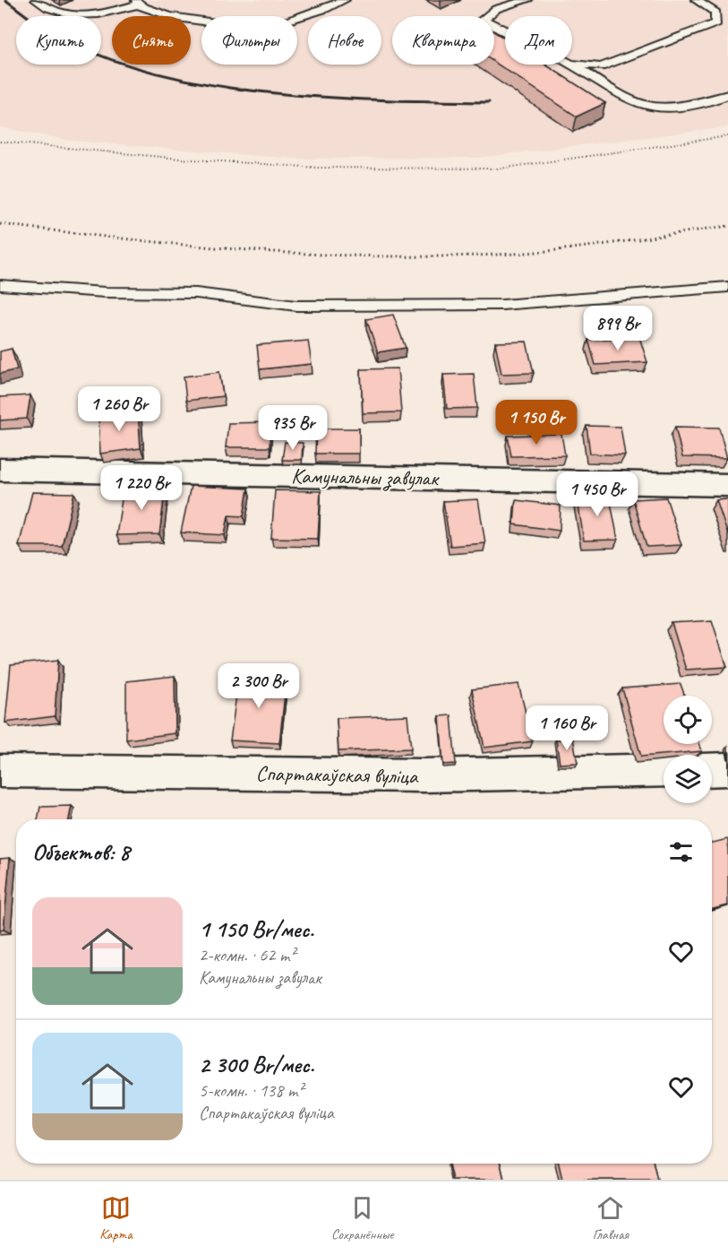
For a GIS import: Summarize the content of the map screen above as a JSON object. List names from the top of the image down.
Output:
{
  "streets": {
    "street": ["Камунальны завулак", "Спартакаўская вуліца"]
  },
  "page": {
    "chip": [
      "Купить",
      "Снять",
      "Фильтры",
      "Новое",
      "Квартира",
      "Дом"
    ],
    "price": [
      "899 Br",
      "1 260 Br",
      "1 150 Br",
      "935 Br",
      "1 220 Br",
      "1 450 Br",
      "2 300 Br",
      "1 160 Br"
    ],
    "heading": "Объектов: 8",
    "list": [
      {
        "name": "1 150 Br/мес.",
        "note": "2-комн. · 62 m² · Камунальны завулак"
      },
      {
        "name": "2 300 Br/мес.",
        "note": "5-комн. · 138 m² · Спартакаўская вуліца"
      }
    ],
    "tabs": ["Карта", "Сохранённые", "Главная"]
  }
}
